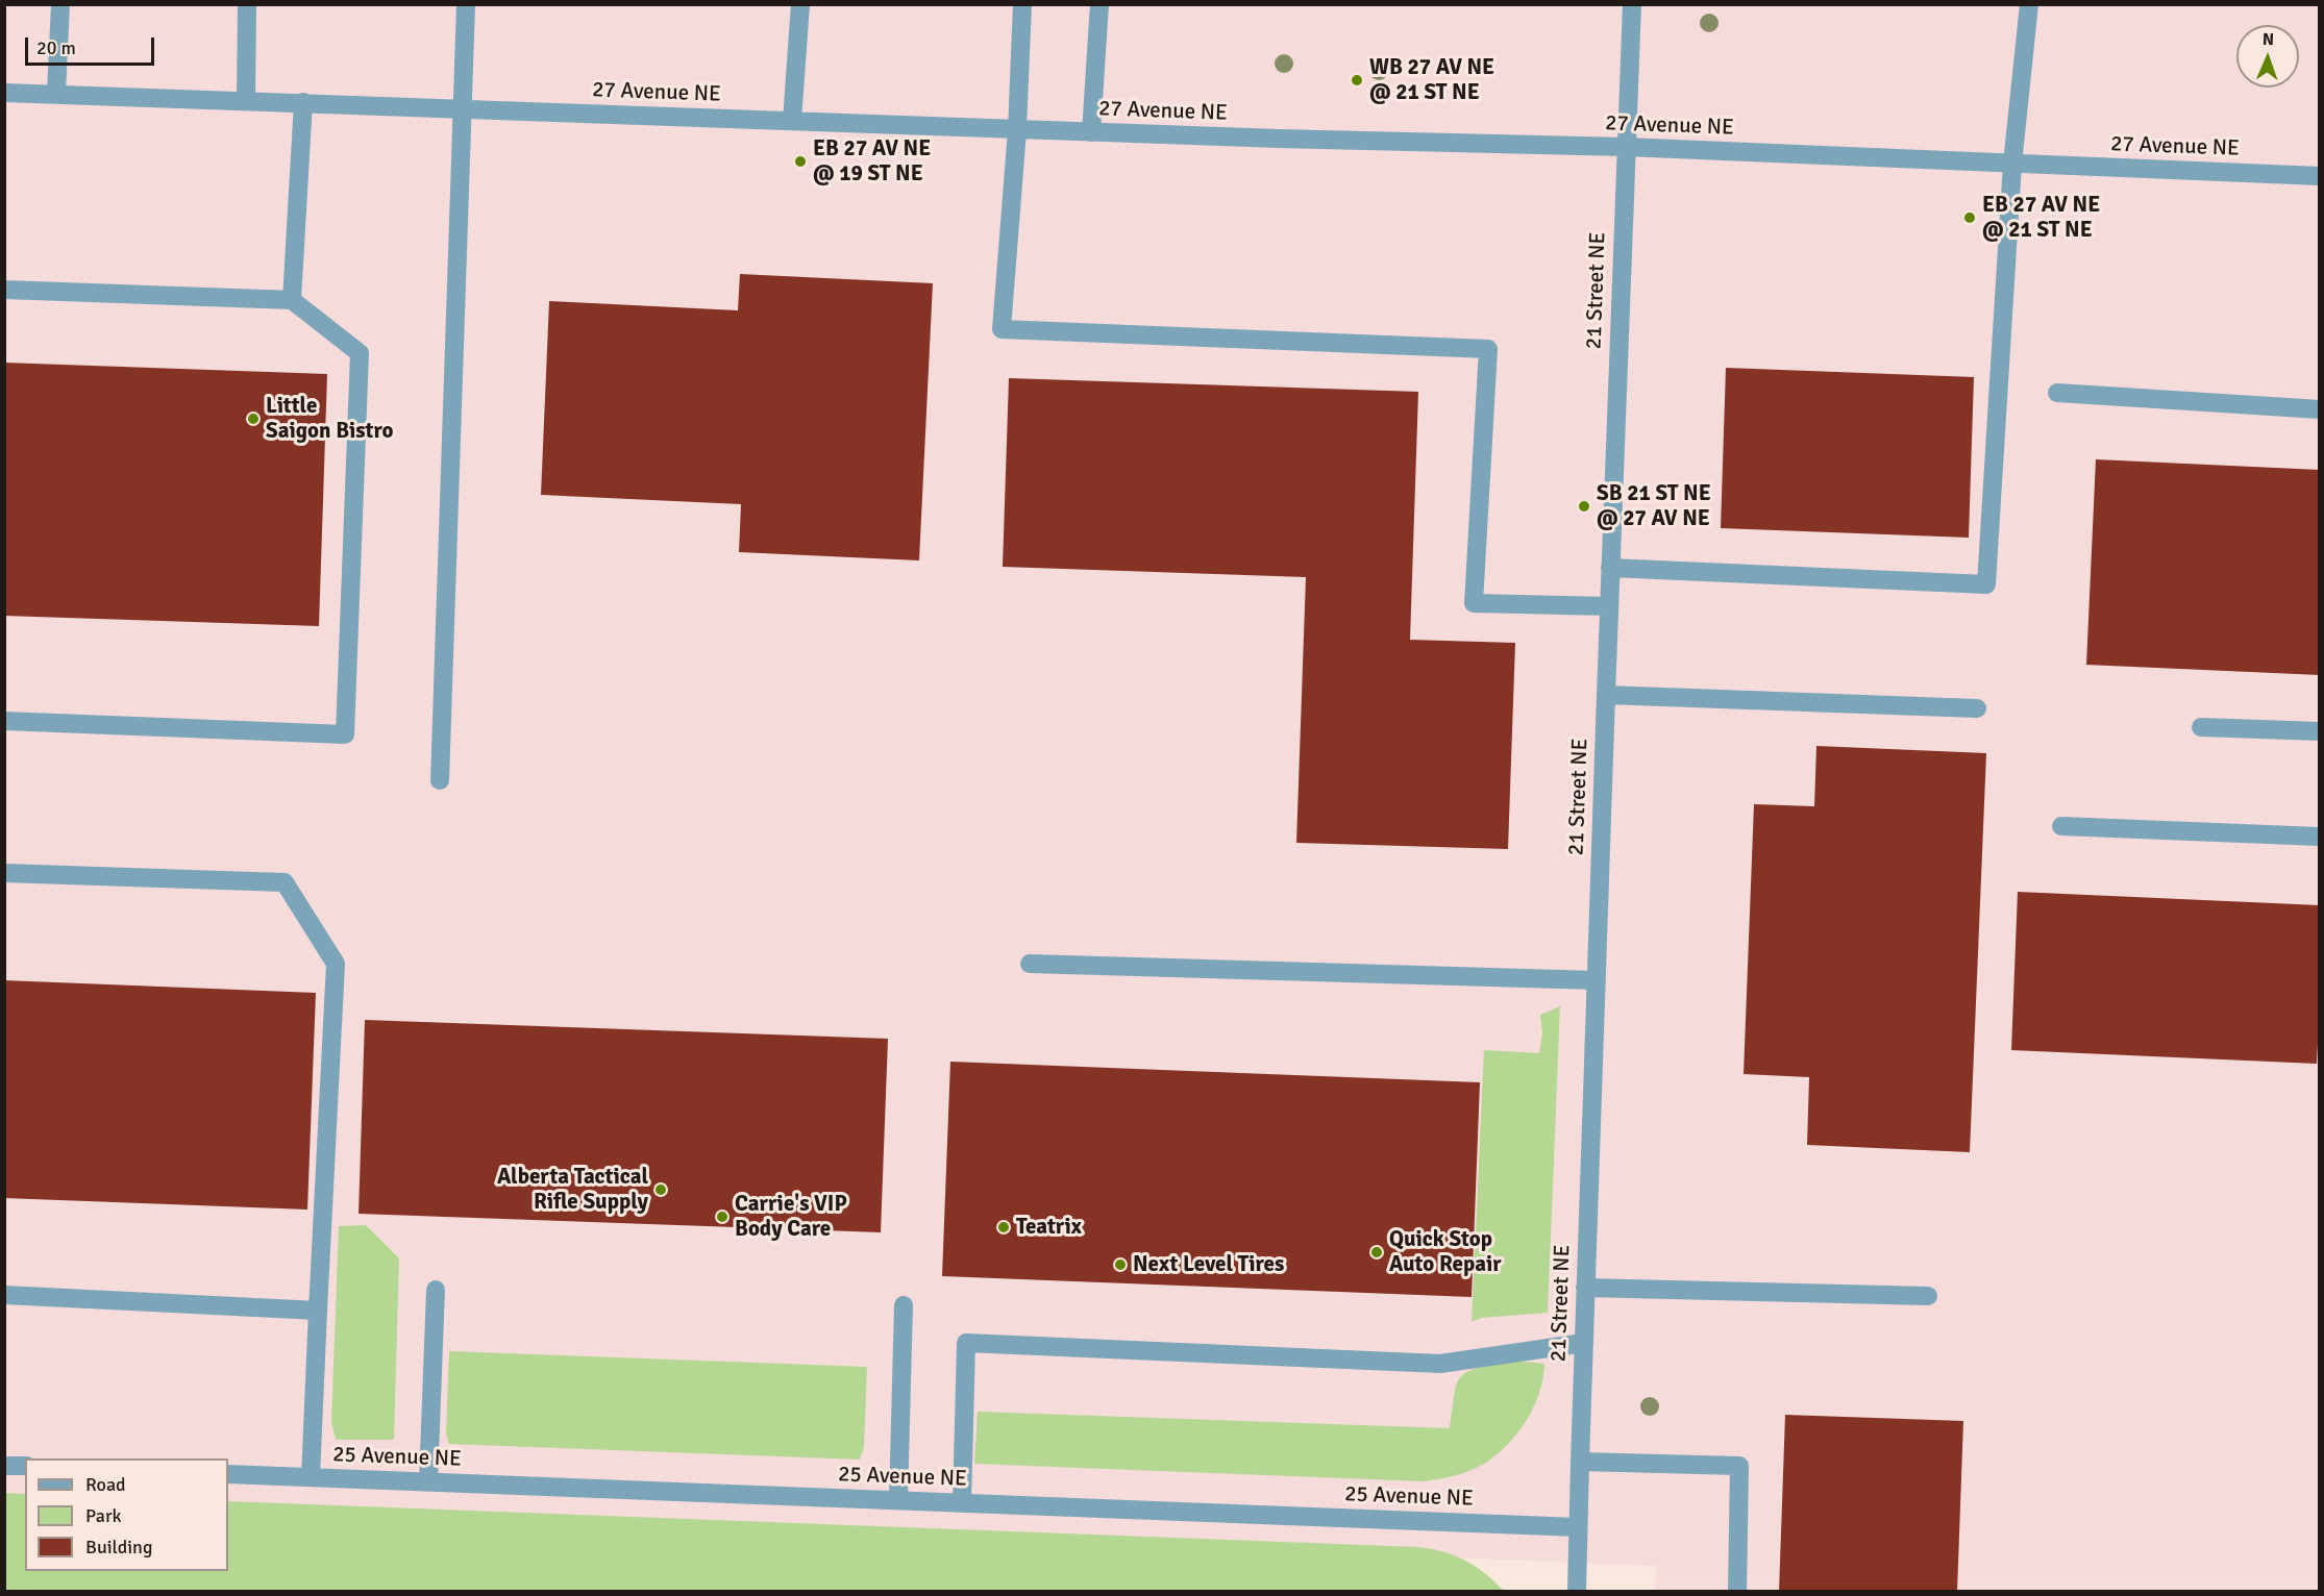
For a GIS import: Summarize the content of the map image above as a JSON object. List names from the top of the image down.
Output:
{
  "streets": {
    "street": ["27 Avenue NE", "21 Street NE", "25 Avenue NE"]
  },
  "crossings": [
    ["27 Avenue NE", "21 Street NE"],
    ["21 Street NE", "25 Avenue NE"]
  ],
  "places": [
    "WB 27 AV NE @ 21 ST NE",
    "EB 27 AV NE @ 19 ST NE",
    "EB 27 AV NE @ 21 ST NE",
    "Little Saigon Bistro",
    "SB 21 ST NE @ 27 AV NE",
    "Alberta Tactical Rifle Supply",
    "Carrie's VIP Body Care",
    "Teatrix",
    "Quick Stop Auto Repair",
    "Next Level Tires"
  ],
  "legend": ["Road", "Park", "Building"],
  "scale_bar": "20 m",
  "north": "top"
}
